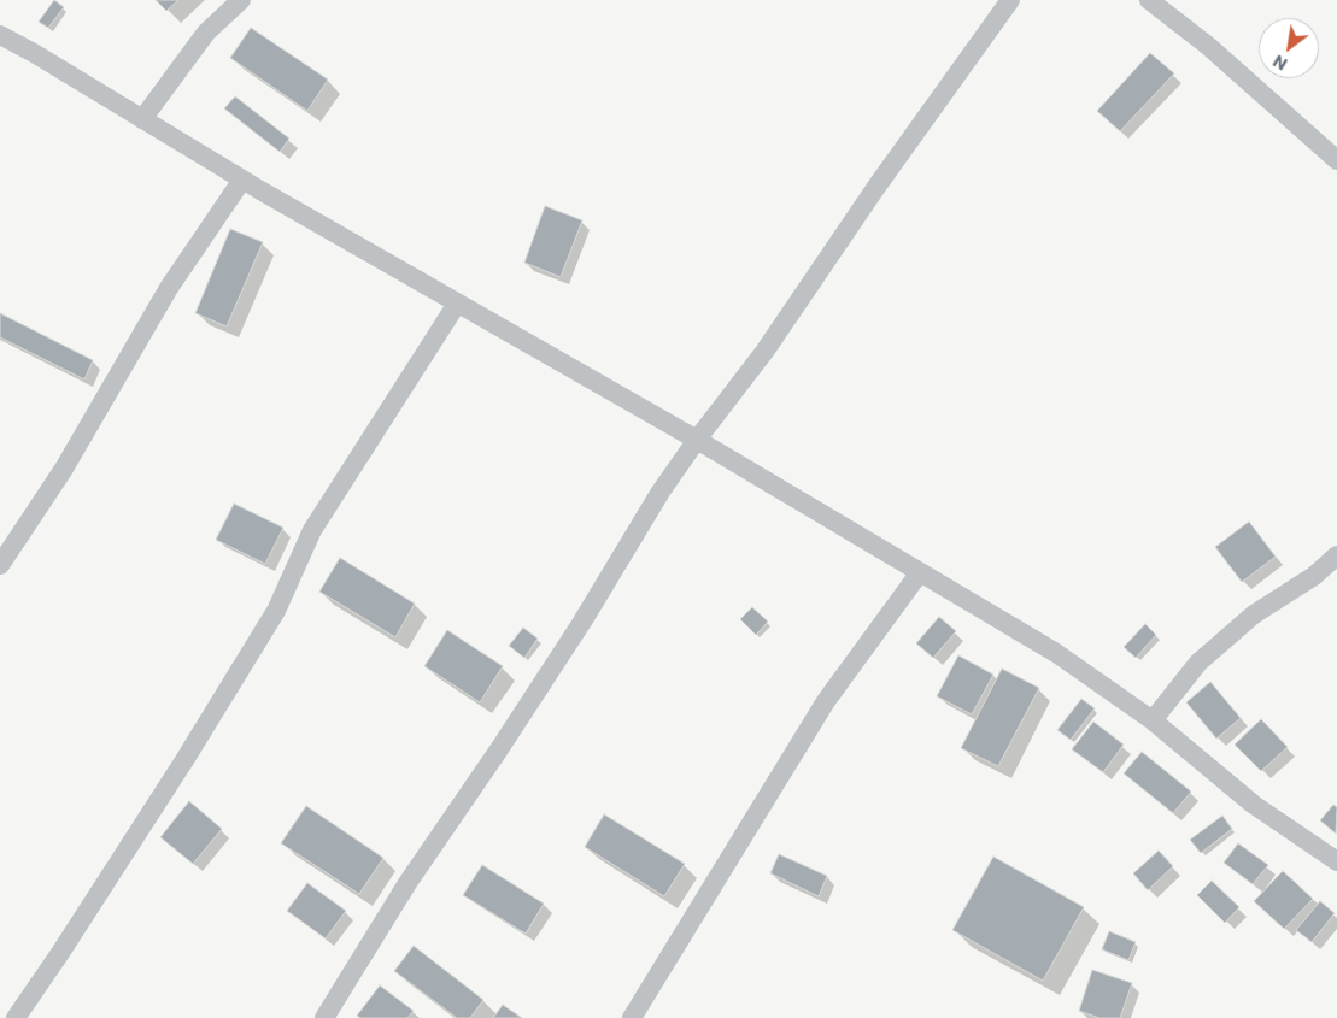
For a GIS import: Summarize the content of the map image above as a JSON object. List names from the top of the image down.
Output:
{
  "north": "bottom left"
}
